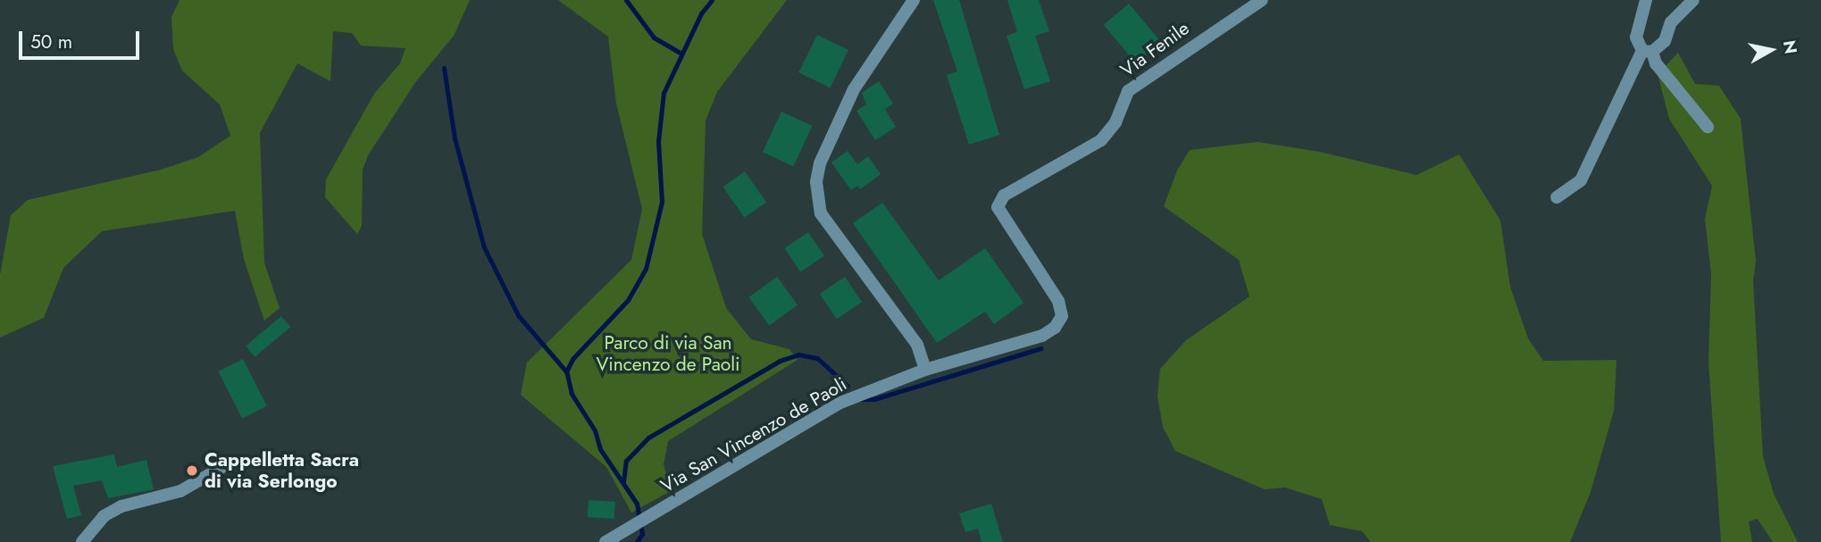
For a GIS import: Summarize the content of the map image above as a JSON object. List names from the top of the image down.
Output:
{
  "streets": {
    "street": ["Via Fenile", "Via San Vincenzo de Paoli"]
  },
  "crossings": [
    ["Via Fenile", "Via San Vincenzo de Paoli"]
  ],
  "parks": ["Parco di via San Vincenzo de Paoli"],
  "places": ["Cappelletta Sacra di via Serlongo"],
  "scale_bar": "50 m",
  "north": "right"
}
